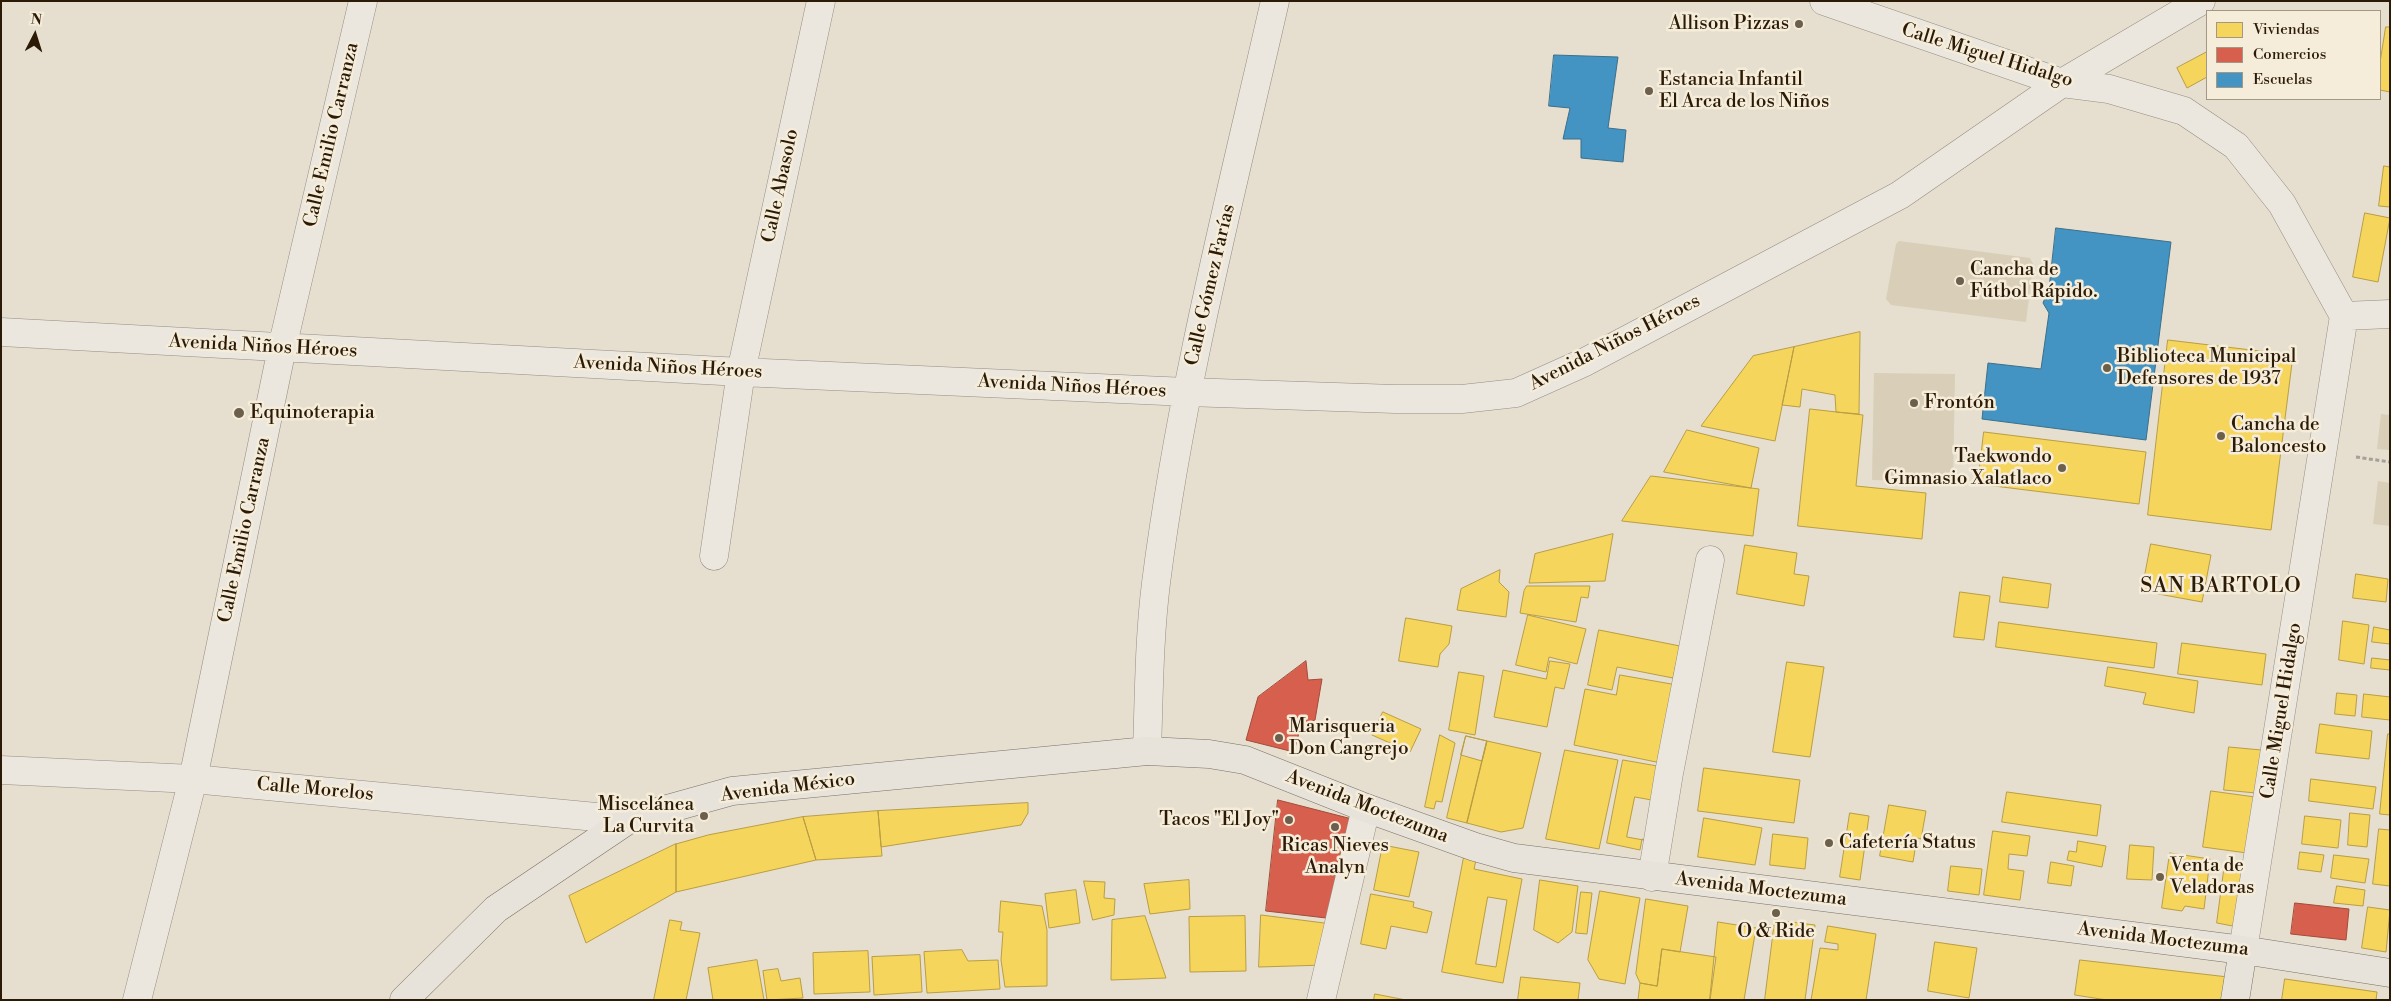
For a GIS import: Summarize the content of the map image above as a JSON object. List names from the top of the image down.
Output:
{
  "streets": {
    "main road": ["Calle Miguel Hidalgo", "Avenida México", "Avenida Moctezuma"],
    "street": [
      "Calle Emilio Carranza",
      "Calle Abasolo",
      "Calle Gómez Farías",
      "Avenida Niños Héroes",
      "Calle Morelos"
    ]
  },
  "crossings": [
    ["Calle Miguel Hidalgo", "Avenida Niños Héroes"],
    ["Calle Miguel Hidalgo", "Avenida Moctezuma"],
    ["Calle Emilio Carranza", "Avenida Niños Héroes"],
    ["Calle Emilio Carranza", "Calle Morelos"],
    ["Calle Abasolo", "Avenida Niños Héroes"],
    ["Calle Gómez Farías", "Avenida Niños Héroes"],
    ["Calle Gómez Farías", "Avenida México"],
    ["Calle Gómez Farías", "Avenida Moctezuma"],
    ["Avenida México", "Calle Morelos"],
    ["Avenida México", "Avenida Moctezuma"]
  ],
  "districts": ["SAN BARTOLO"],
  "places": [
    "Allison Pizzas",
    "Estancia Infantil El Arca de los Niños",
    "Cancha de Fútbol Rápido.",
    "Biblioteca Municipal Defensores de 1937",
    "Frontón",
    "Equinoterapia",
    "Cancha de Baloncesto",
    "Taekwondo Gimnasio Xalatlaco",
    "Marisqueria Don Cangrejo",
    "Miscelánea La Curvita",
    "Tacos \"El Joy\"",
    "Ricas Nieves Analyn",
    "Cafetería Status",
    "Venta de Veladoras",
    "O & Ride"
  ],
  "legend": ["Viviendas", "Comercios", "Escuelas"],
  "north": "top"
}
